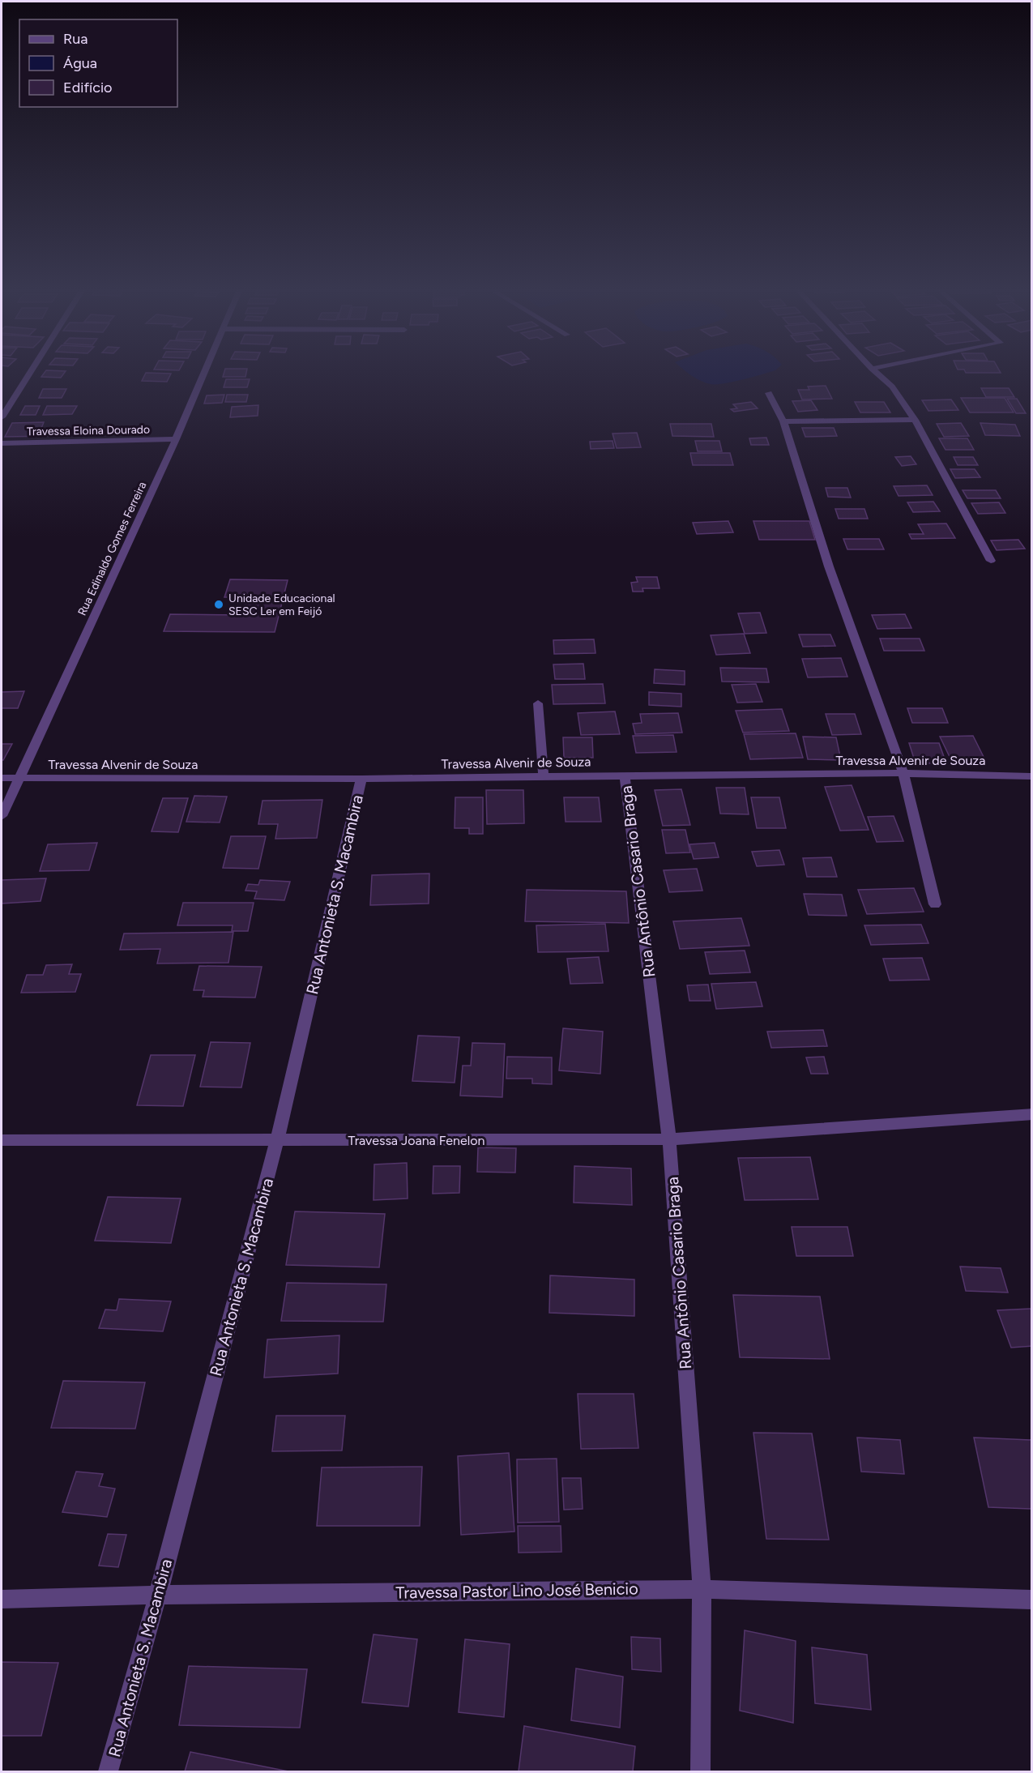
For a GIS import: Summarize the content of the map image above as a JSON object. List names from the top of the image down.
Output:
{
  "streets": {
    "street": [
      "Travessa Eloina Dourado",
      "Rua Edinaldo Gomes Ferreira",
      "Travessa Alvenir de Souza",
      "Rua Antônio Casario Braga",
      "Rua Antonieta S. Macambira",
      "Travessa Joana Fenelon",
      "Travessa Pastor Lino José Benicio"
    ]
  },
  "crossings": [
    ["Travessa Eloina Dourado", "Rua Edinaldo Gomes Ferreira"],
    ["Rua Edinaldo Gomes Ferreira", "Travessa Alvenir de Souza"],
    ["Travessa Alvenir de Souza", "Rua Antônio Casario Braga"],
    ["Travessa Alvenir de Souza", "Rua Antonieta S. Macambira"],
    ["Rua Antônio Casario Braga", "Travessa Joana Fenelon"],
    ["Rua Antônio Casario Braga", "Travessa Pastor Lino José Benicio"],
    ["Rua Antonieta S. Macambira", "Travessa Joana Fenelon"],
    ["Rua Antonieta S. Macambira", "Travessa Pastor Lino José Benicio"]
  ],
  "places": ["Unidade Educacional SESC Ler em Feijó"],
  "legend": ["Rua", "Água", "Edifício"]
}
